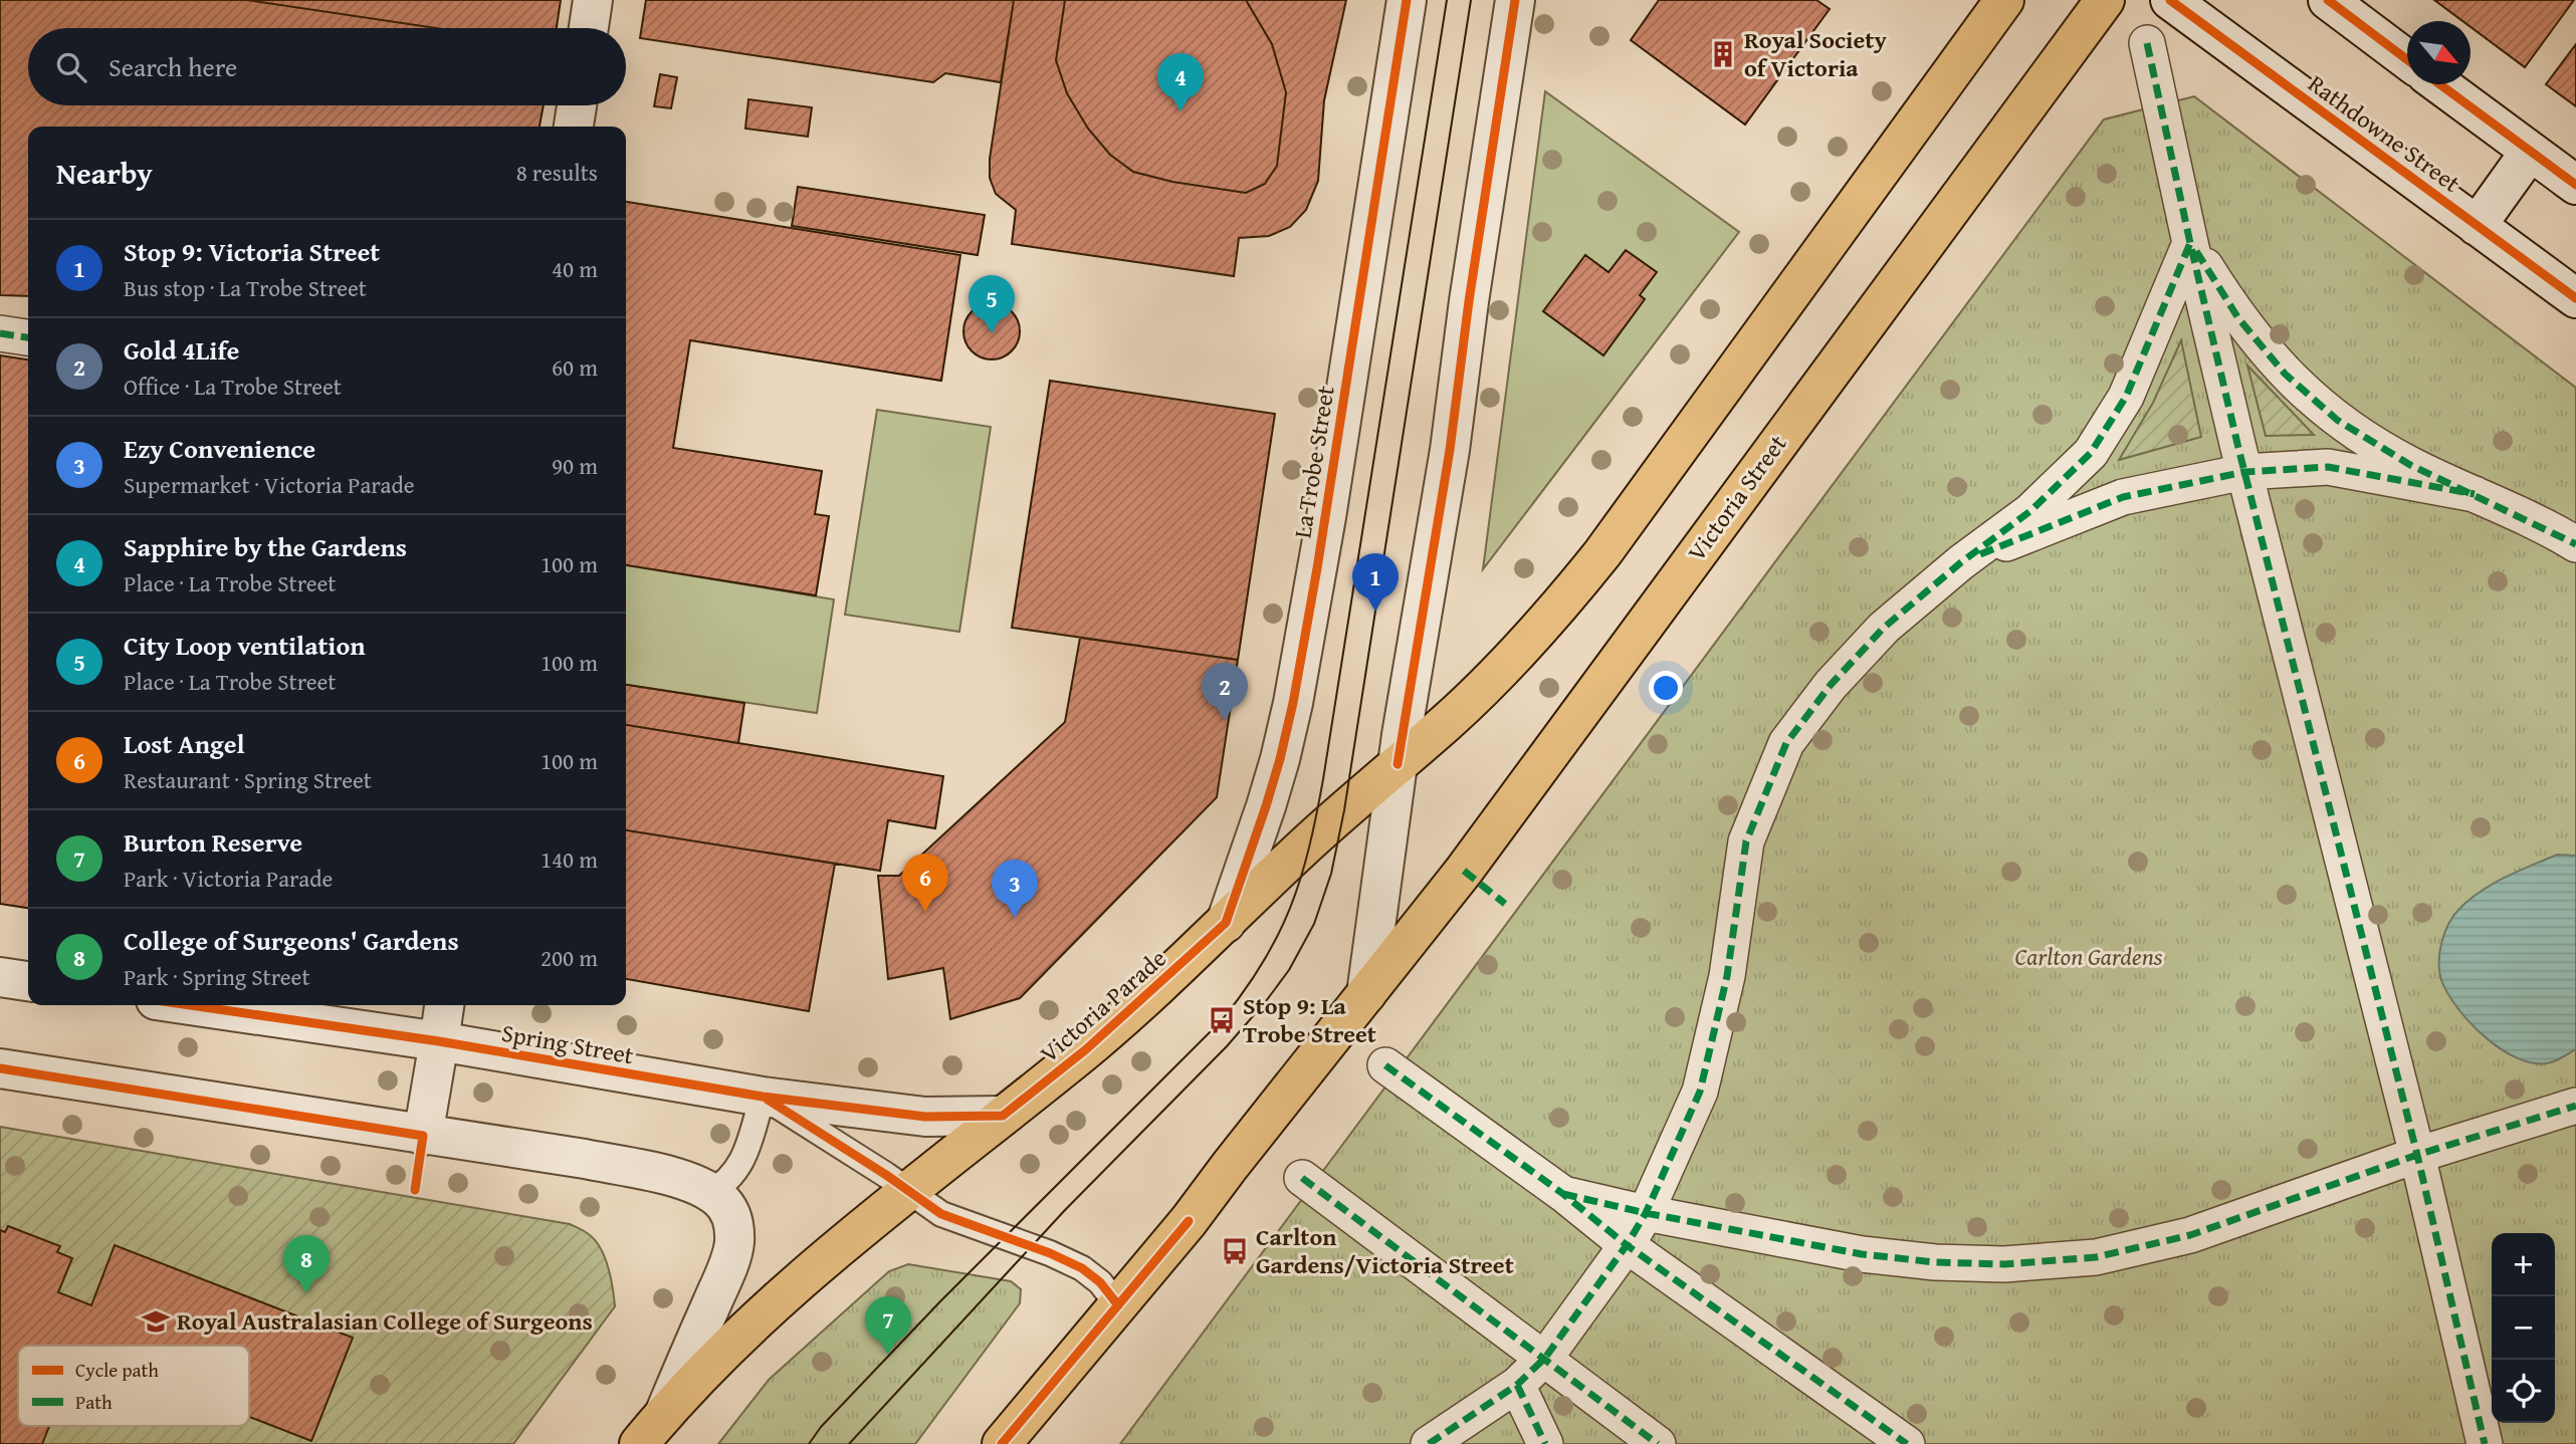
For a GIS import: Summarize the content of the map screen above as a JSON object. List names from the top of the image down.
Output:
{
  "streets": {
    "main road": ["Victoria Street", "Victoria Parade"],
    "street": ["Rathdowne Street", "La Trobe Street", "Spring Street"]
  },
  "crossings": [
    ["La Trobe Street", "Victoria Parade"],
    ["Victoria Parade", "Spring Street"]
  ],
  "parks": ["Carlton Gardens"],
  "places": {
    "building": ["Royal Society of Victoria"],
    "bus stop": ["Stop 9: La Trobe Street", "Carlton Gardens/Victoria Street"],
    "school or university": ["Royal Australasian College of Surgeons"]
  },
  "legend": ["Cycle path", "Path"],
  "north": "bottom right",
  "page": {
    "search": "Search here",
    "pins": [
      "4",
      "5",
      "1",
      "2",
      "6",
      "3",
      "8",
      "7"
    ],
    "heading": ["Nearby", "8 results"],
    "list": [
      {
        "mark": "1",
        "name": "Stop 9: Victoria Street",
        "note": "Bus stop · La Trobe Street",
        "value": "40 m"
      },
      {
        "mark": "2",
        "name": "Gold 4Life",
        "note": "Office · La Trobe Street",
        "value": "60 m"
      },
      {
        "mark": "3",
        "name": "Ezy Convenience",
        "note": "Supermarket · Victoria Parade",
        "value": "90 m"
      },
      {
        "mark": "4",
        "name": "Sapphire by the Gardens",
        "note": "Place · La Trobe Street",
        "value": "100 m"
      },
      {
        "mark": "5",
        "name": "City Loop ventilation",
        "note": "Place · La Trobe Street",
        "value": "100 m"
      },
      {
        "mark": "6",
        "name": "Lost Angel",
        "note": "Restaurant · Spring Street",
        "value": "100 m"
      },
      {
        "mark": "7",
        "name": "Burton Reserve",
        "note": "Park · Victoria Parade",
        "value": "140 m"
      },
      {
        "mark": "8",
        "name": "College of Surgeons' Gardens",
        "note": "Park · Spring Street",
        "value": "200 m"
      }
    ],
    "map_buttons": ["+", "−"]
  }
}
